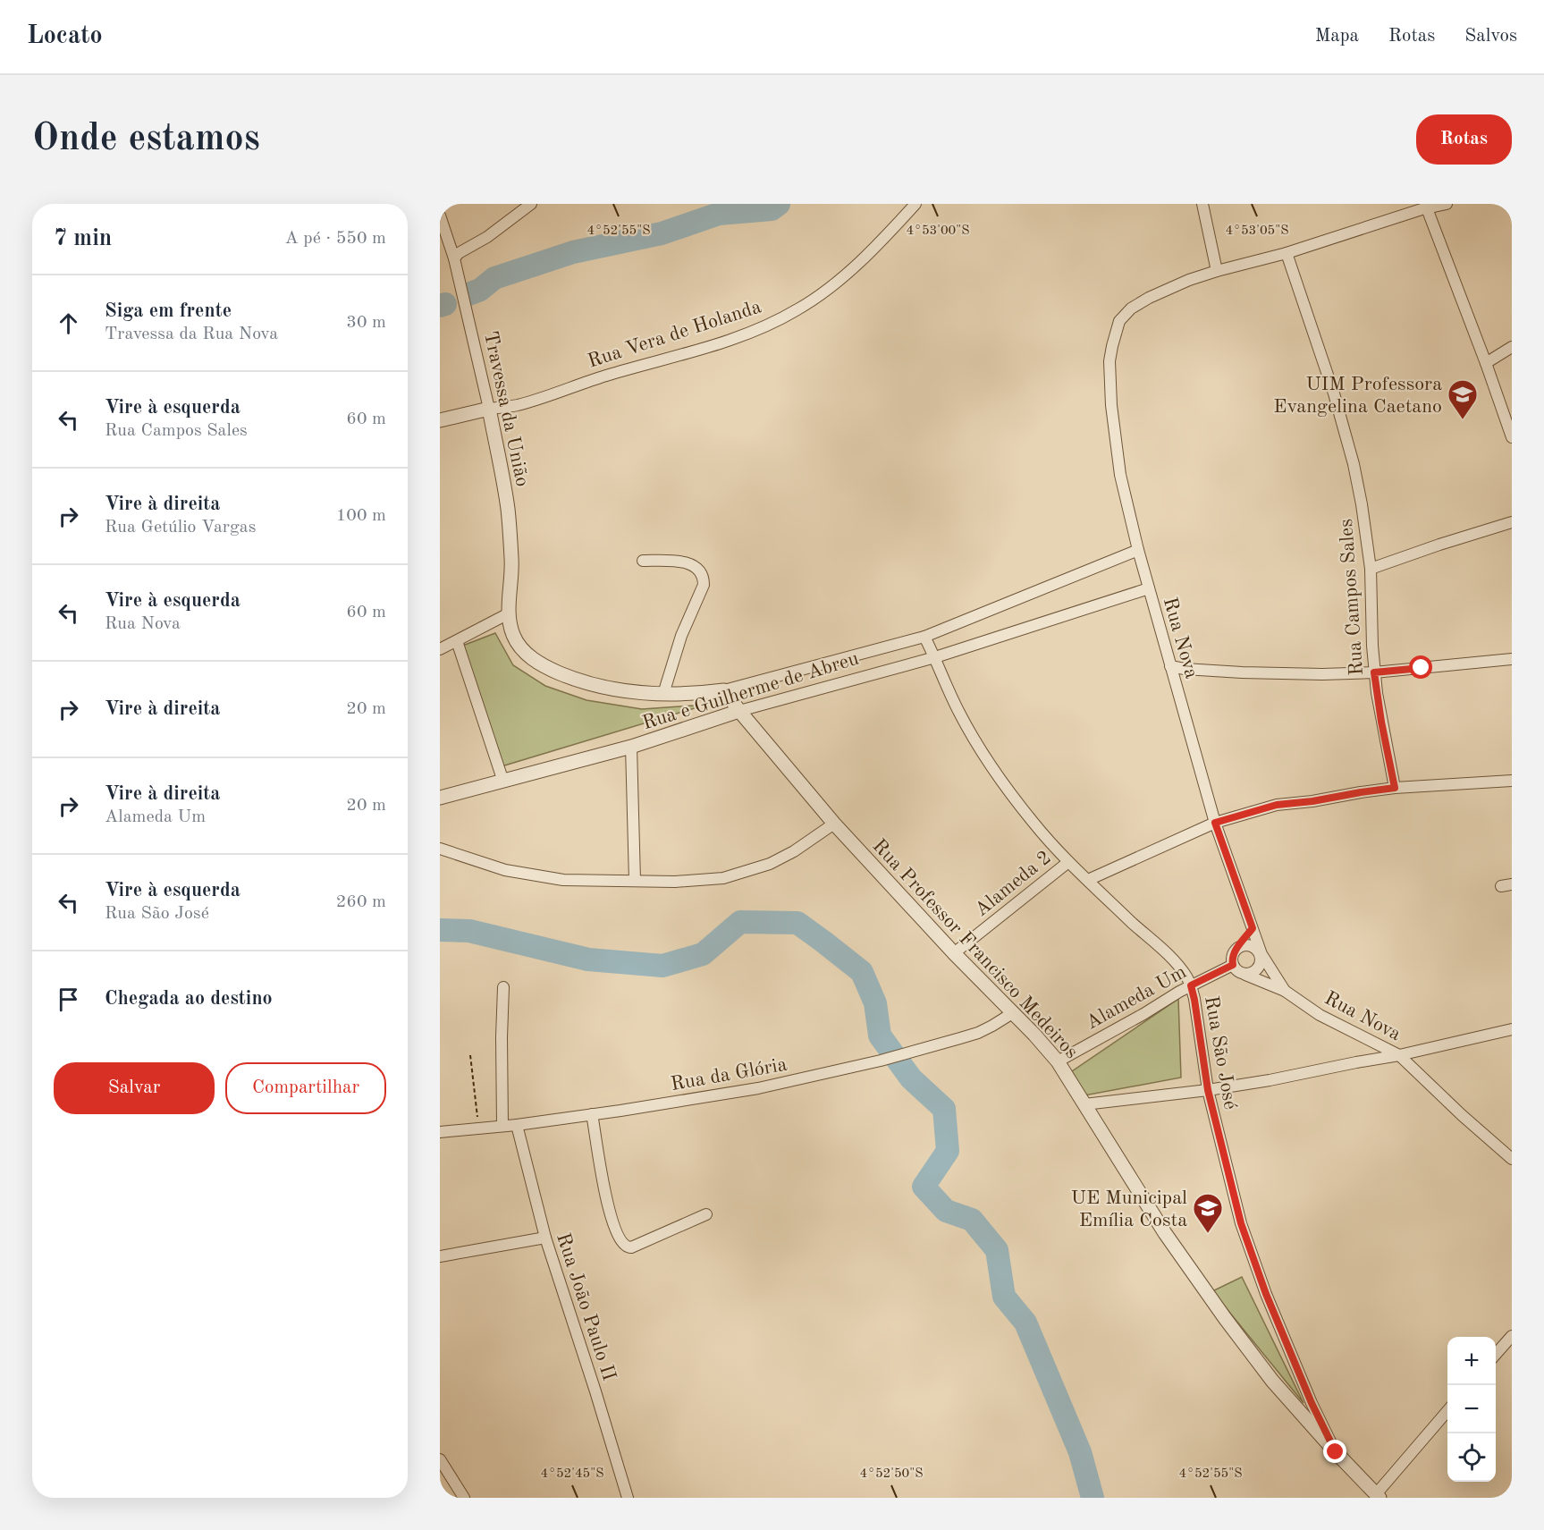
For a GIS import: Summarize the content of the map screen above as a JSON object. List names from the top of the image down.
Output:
{
  "streets": {
    "street": [
      "Rua Vera de Holanda",
      "Travessa da União",
      "Rua Campos Sales",
      "Rua Nova",
      "Rua e Guilherme de Abreu",
      "Alameda 2",
      "Rua Professor Francisco Medeiros",
      "Alameda Um",
      "Rua São José",
      "Rua da Glória",
      "Rua João Paulo II"
    ]
  },
  "crossings": [
    ["Rua Vera de Holanda", "Travessa da União"],
    ["Travessa da União", "Rua e Guilherme de Abreu"],
    ["Rua Campos Sales", "Rua Nova"],
    ["Rua Nova", "Rua e Guilherme de Abreu"],
    ["Rua Nova", "Alameda Um"],
    ["Rua e Guilherme de Abreu", "Rua Professor Francisco Medeiros"],
    ["Rua e Guilherme de Abreu", "Rua São José"],
    ["Alameda 2", "Rua Professor Francisco Medeiros"],
    ["Alameda 2", "Rua São José"],
    ["Rua Professor Francisco Medeiros", "Alameda Um"],
    ["Rua Professor Francisco Medeiros", "Rua São José"],
    ["Rua Professor Francisco Medeiros", "Rua da Glória"],
    ["Alameda Um", "Rua São José"],
    ["Rua da Glória", "Rua João Paulo II"]
  ],
  "places": {
    "school or university": ["UIM Professora Evangelina Caetano", "UE Municipal Emília Costa"]
  },
  "page": {
    "header": "Locato",
    "nav": ["Mapa", "Rotas", "Salvos"],
    "buttons": [
      "Rotas",
      ["Salvar", "Compartilhar"]
    ],
    "title": "Onde estamos",
    "heading": ["7 min", "A pé · 550 m"],
    "list": [
      ["Siga em frente", "Travessa da Rua Nova", "30 m"],
      ["Vire à esquerda", "Rua Campos Sales", "60 m"],
      ["Vire à direita", "Rua Getúlio Vargas", "100 m"],
      ["Vire à esquerda", "Rua Nova", "60 m"],
      ["Vire à direita", "20 m"],
      ["Vire à direita", "Alameda Um", "20 m"],
      ["Vire à esquerda", "Rua São José", "260 m"],
      "Chegada ao destino"
    ],
    "map_buttons": ["+", "−"]
  },
  "coordinates": [
    "4°52'55\"S",
    "4°53'00\"S",
    "4°53'05\"S",
    "4°52'45\"S",
    "4°52'50\"S"
  ]
}
